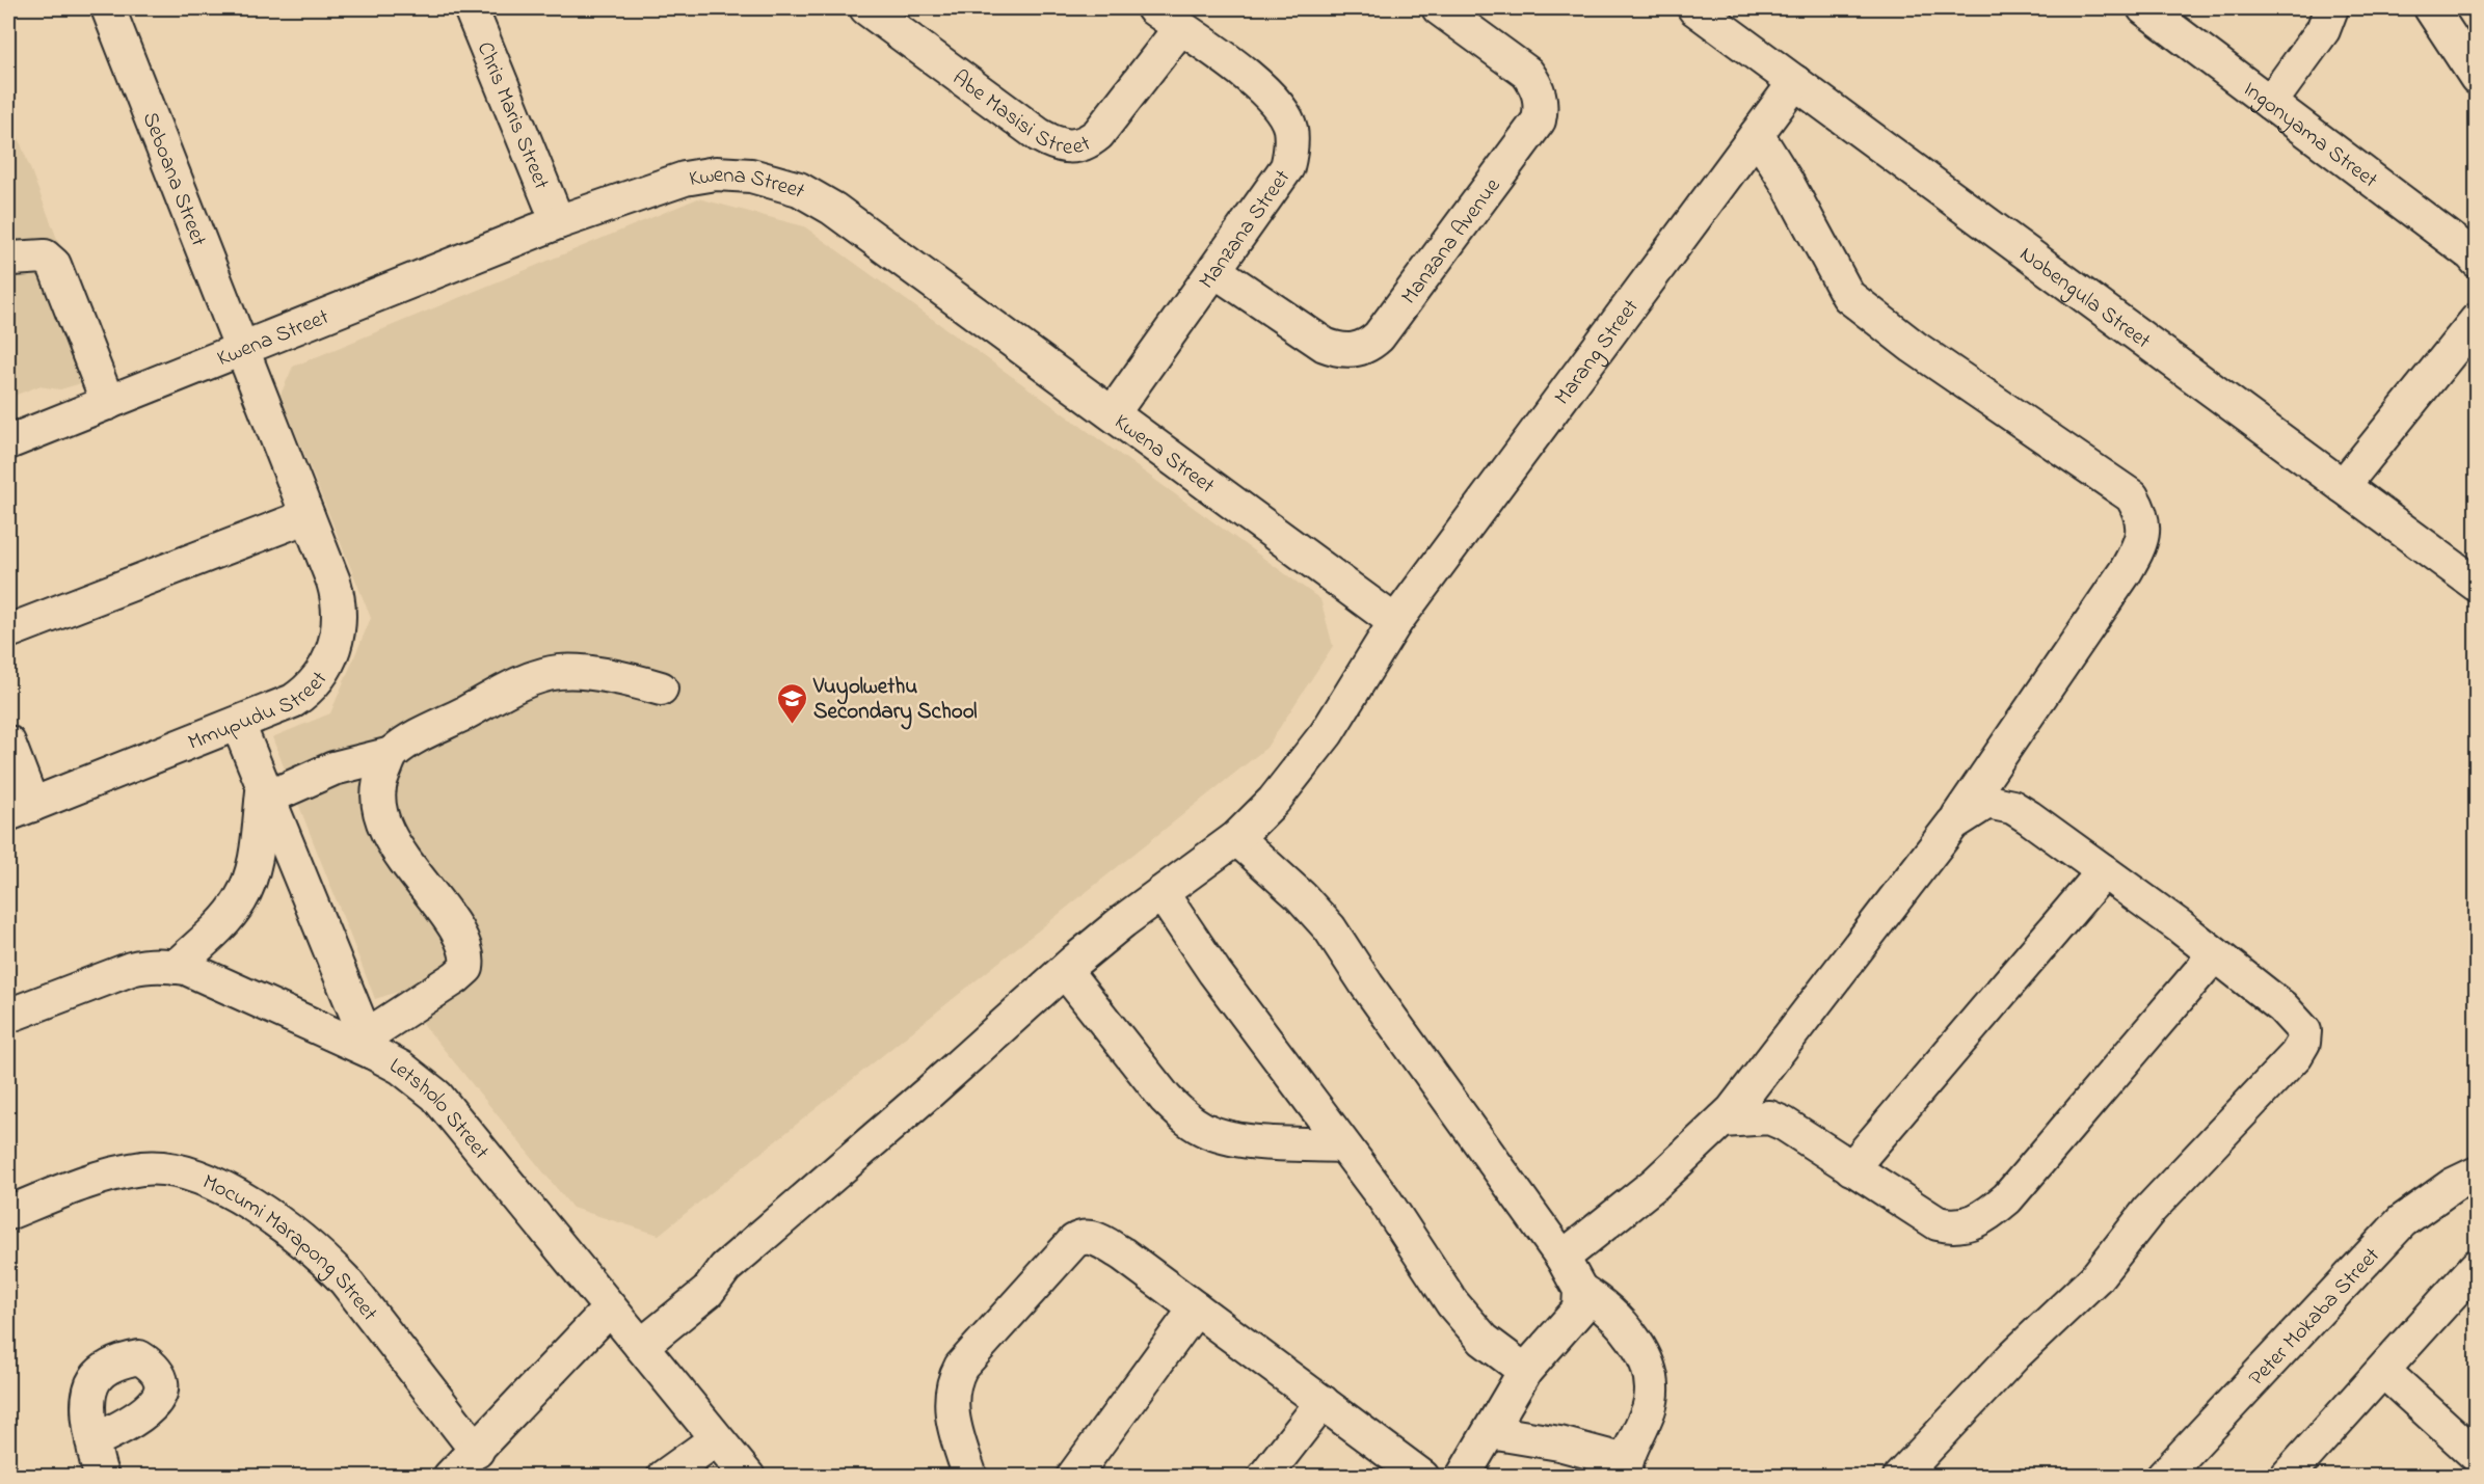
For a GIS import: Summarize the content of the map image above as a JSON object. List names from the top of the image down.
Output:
{
  "streets": {
    "street": [
      "Abe Masisi Street",
      "Chris Maris Street",
      "Ingonyama Street",
      "Seboana Street",
      "Kwena Street",
      "Manzana Street",
      "Manzana Avenue",
      "Nobengula Street",
      "Marang Street",
      "Mmupudu Street",
      "Letsholo Street",
      "Mocumi Marapong Street",
      "Peter Mokaba Street"
    ]
  },
  "crossings": [
    ["Abe Masisi Street", "Manzana Street"],
    ["Chris Maris Street", "Kwena Street"],
    ["Seboana Street", "Kwena Street"],
    ["Seboana Street", "Mmupudu Street"],
    ["Kwena Street", "Manzana Street"],
    ["Kwena Street", "Marang Street"],
    ["Kwena Street", "Mmupudu Street"],
    ["Manzana Street", "Manzana Avenue"],
    ["Nobengula Street", "Marang Street"],
    ["Marang Street", "Letsholo Street"]
  ],
  "places": {
    "school or university": ["Vuyolwethu Secondary School"]
  }
}
